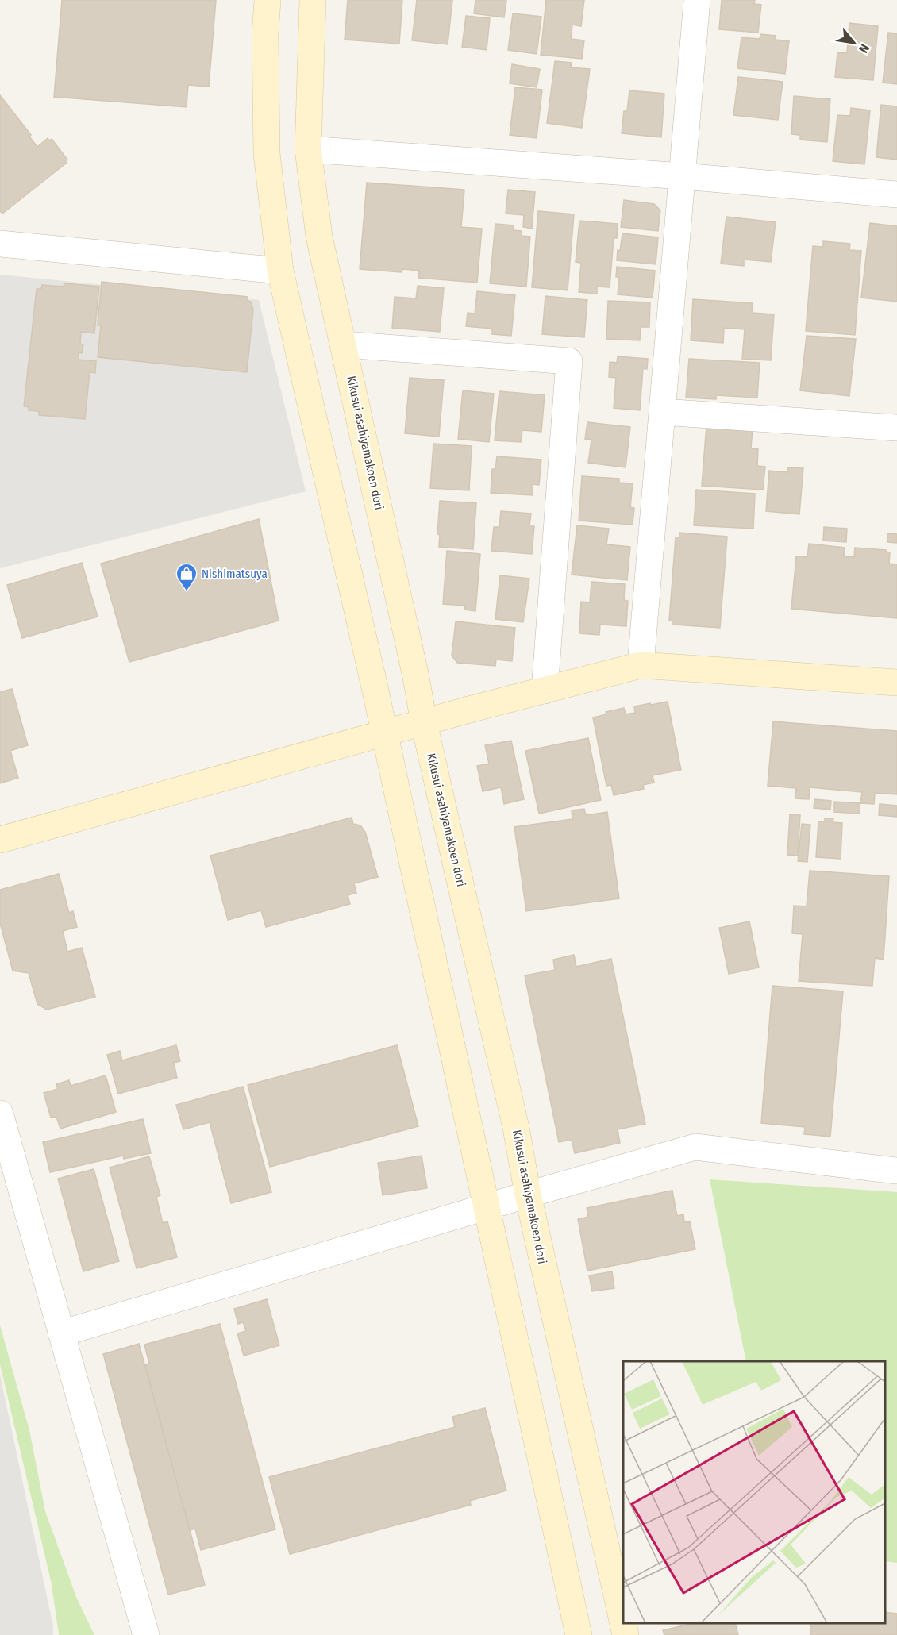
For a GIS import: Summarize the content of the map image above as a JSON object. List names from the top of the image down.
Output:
{
  "streets": {
    "street": ["Kikusui asahiyamakoen dori"]
  },
  "places": {
    "shop": ["Nishimatsuya"]
  },
  "north": "bottom right"
}
